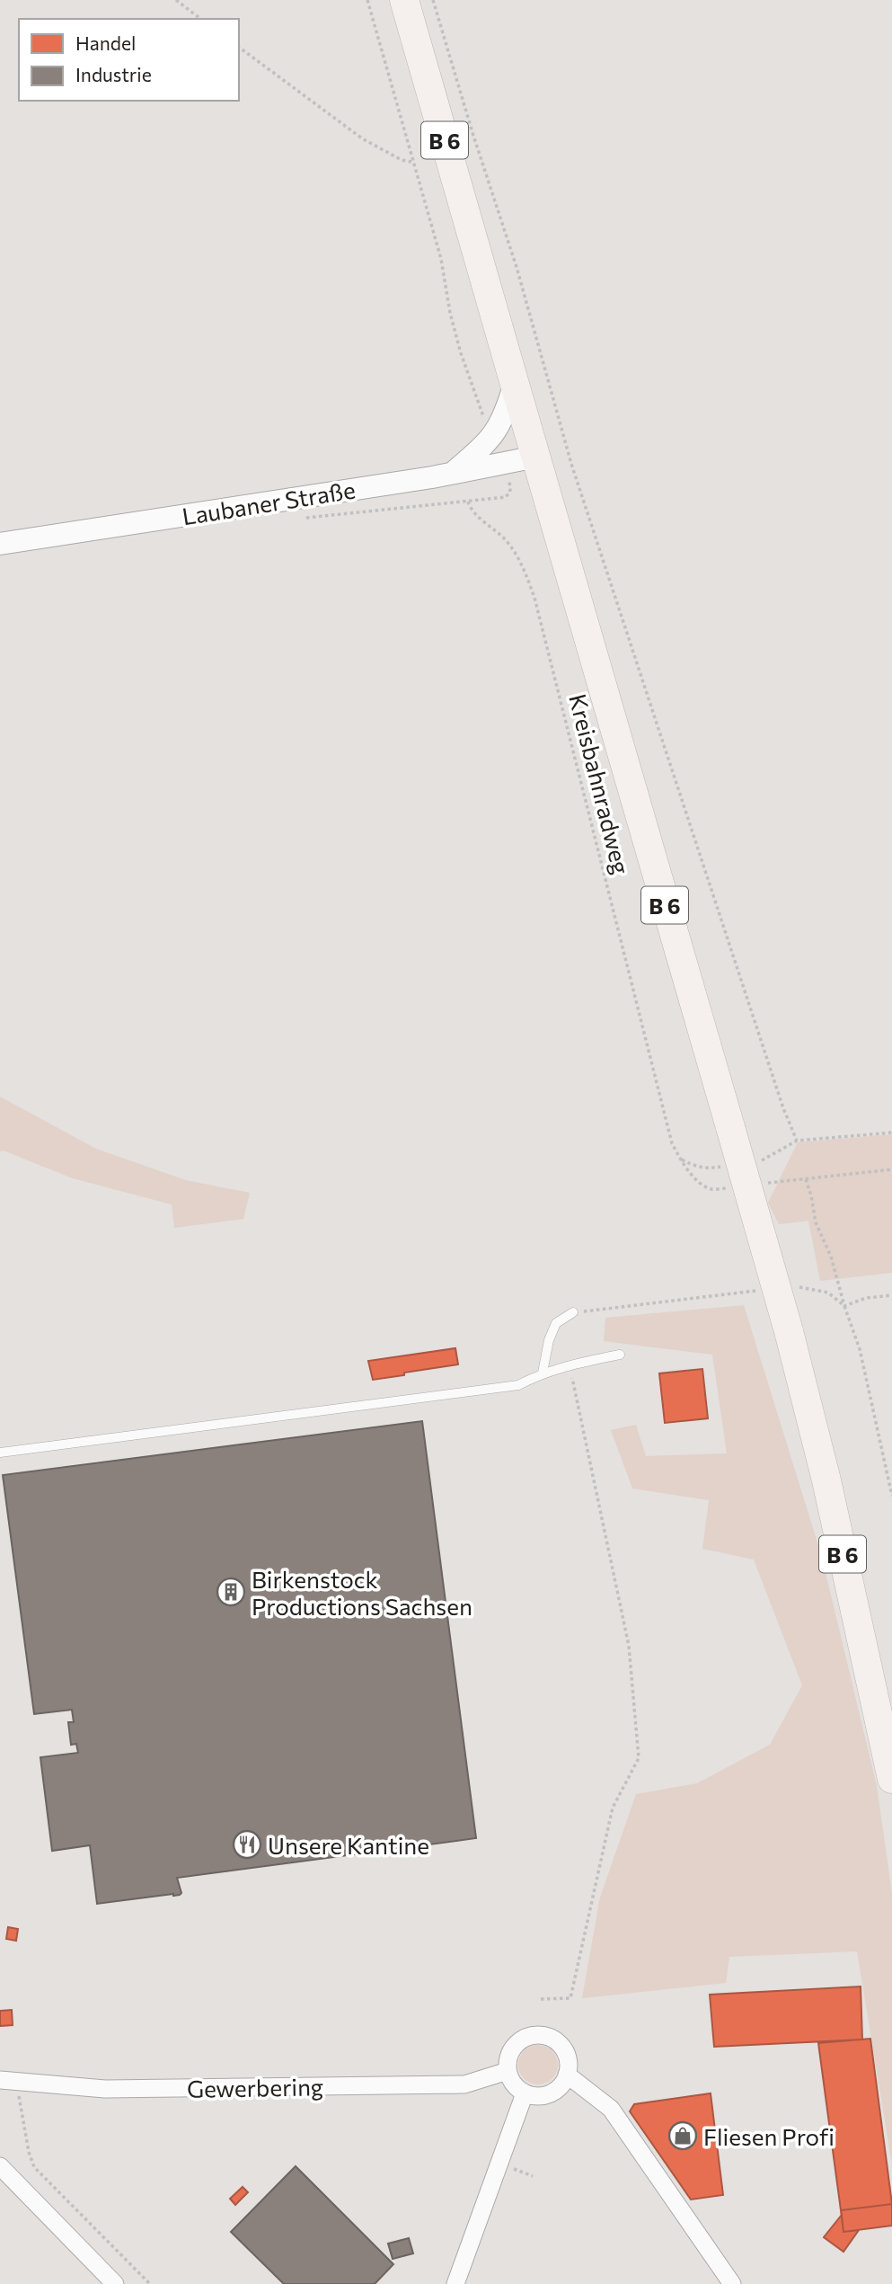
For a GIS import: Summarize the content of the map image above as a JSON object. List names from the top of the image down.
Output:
{
  "streets": {
    "main road": ["B 6"],
    "street": ["Laubaner Straße", "Gewerbering"],
    "path": ["Kreisbahnradweg"]
  },
  "crossings": [
    ["B 6", "Laubaner Straße"]
  ],
  "places": {
    "building": ["Birkenstock Productions Sachsen"],
    "restaurant": ["Unsere Kantine"],
    "shop": ["Fliesen Profi"]
  },
  "legend": ["Handel", "Industrie"]
}
